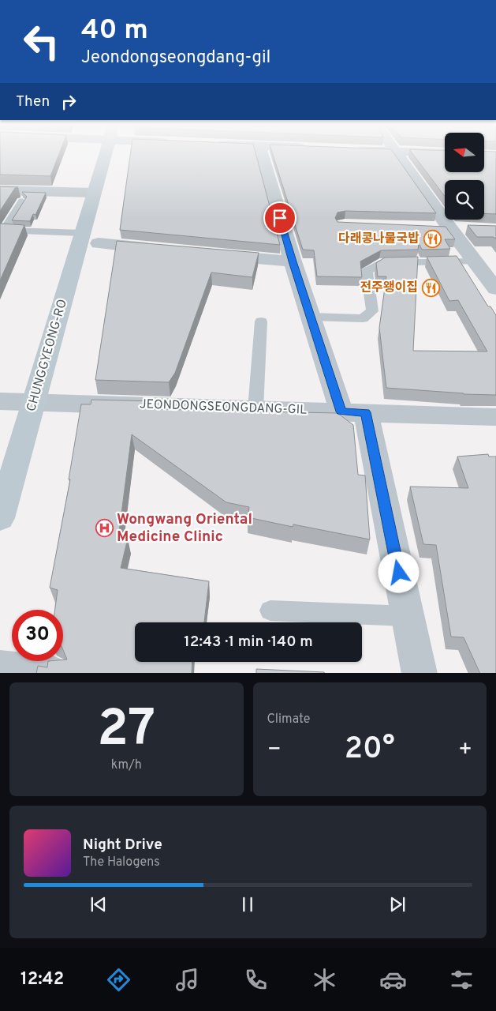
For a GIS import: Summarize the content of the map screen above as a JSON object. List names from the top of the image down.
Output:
{
  "streets": {
    "street": ["CHUNGGYEONG-RO", "JEONDONGSEONGDANG-GIL"]
  },
  "crossings": [
    ["CHUNGGYEONG-RO", "JEONDONGSEONGDANG-GIL"]
  ],
  "places": {
    "restaurant": ["다래콩나물국밥", "전주왱이집"],
    "hospital": ["Wongwang Oriental Medicine Clinic"]
  },
  "north": "left",
  "page": {
    "turn": ["40 m", "Jeondongseongdang-gil"],
    "then": "Then",
    "limit": "30",
    "trip": "12:43 · 1 min · 140 m",
    "tile": [
      ["27", "km/h"],
      "Climate"
    ],
    "heat": ["−", "20°", "+"],
    "song": ["Night Drive", "The Halogens"],
    "tabs": "12:42"
  }
}
